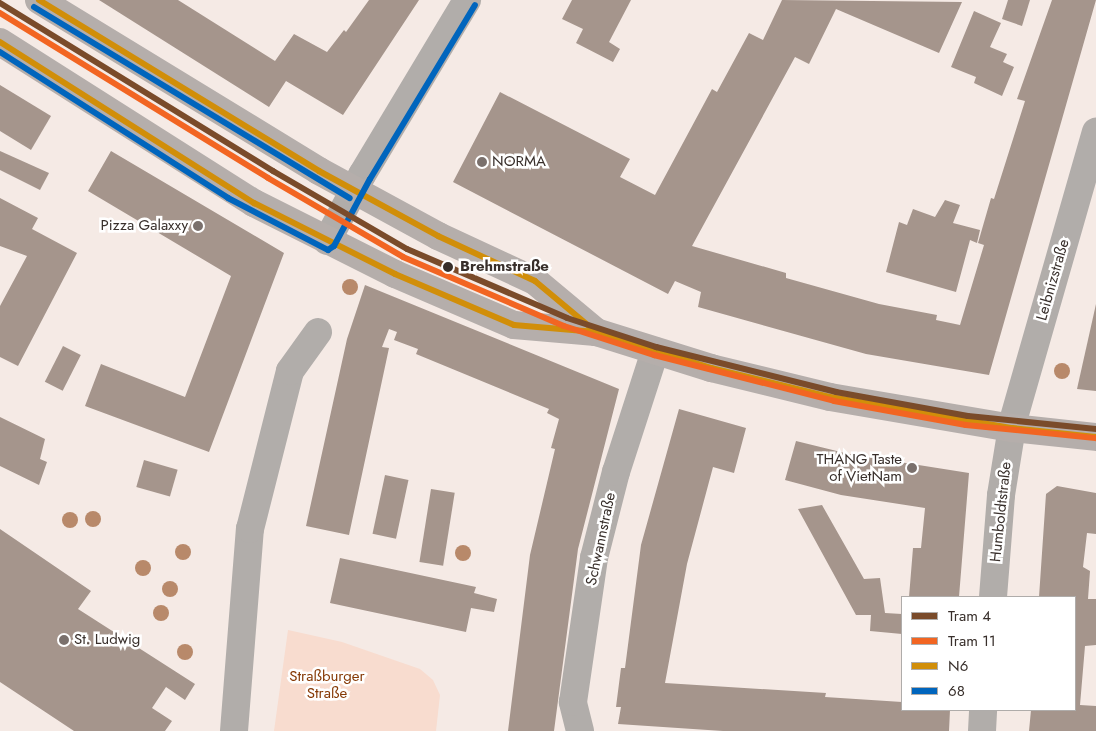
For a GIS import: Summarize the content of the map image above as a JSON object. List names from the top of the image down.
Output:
{
  "streets": {
    "street": ["Leibnizstraße", "Humboldtstraße", "Schwannstraße"]
  },
  "crossings": [
    ["Leibnizstraße", "Humboldtstraße"]
  ],
  "parks": ["Straßburger Straße"],
  "places": [
    "NORMA",
    "Pizza Galaxxy",
    "Brehmstraße",
    "THANG Taste of VietNam",
    "St. Ludwig"
  ],
  "lines": [
    "transit line N6",
    "tram line 4",
    "transit line 68",
    "tram line 11"
  ],
  "legend": [
    "Tram 4",
    "Tram 11",
    "N6",
    "68"
  ]
}
